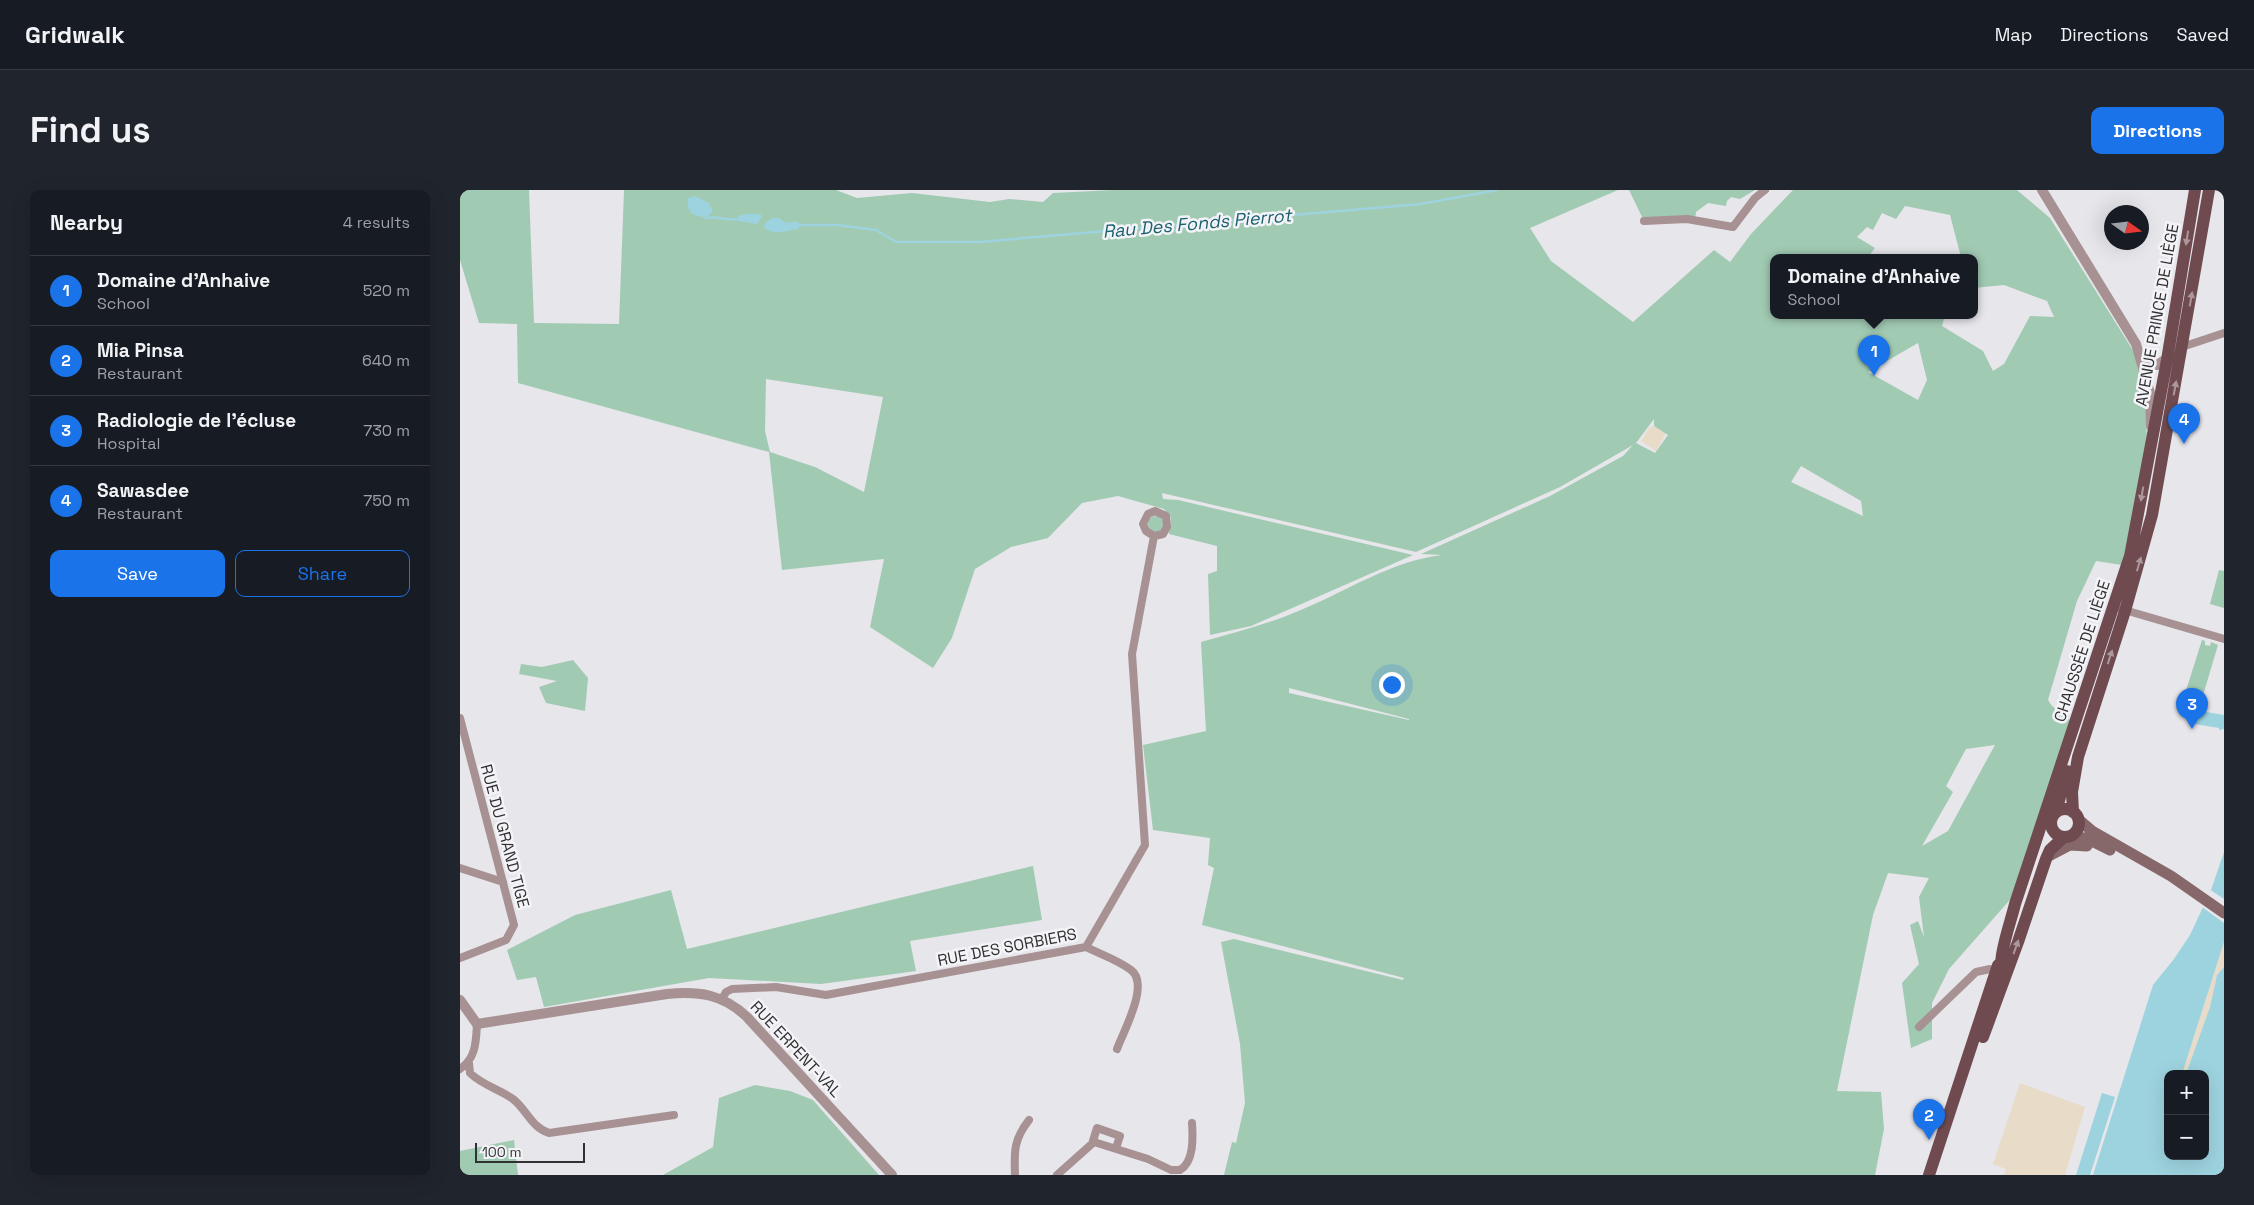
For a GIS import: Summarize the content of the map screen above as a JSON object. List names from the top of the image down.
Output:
{
  "streets": {
    "main road": ["AVENUE PRINCE DE LIÈGE", "CHAUSSÉE DE LIÈGE"],
    "street": ["RUE DU GRAND TIGE", "RUE DES SORBIERS", "RUE ERPENT-VAL"]
  },
  "crossings": [
    ["AVENUE PRINCE DE LIÈGE", "CHAUSSÉE DE LIÈGE"],
    ["RUE DES SORBIERS", "RUE ERPENT-VAL"]
  ],
  "water": ["Rau Des Fonds Pierrot"],
  "scale_bar": "100 m",
  "north": "right",
  "page": {
    "header": "Gridwalk",
    "nav": ["Map", "Directions", "Saved"],
    "buttons": [
      "Directions",
      ["Save", "Share"]
    ],
    "title": "Find us",
    "heading": ["Nearby", "4 results"],
    "popup": ["Domaine d'Anhaive", "School"],
    "list": [
      {
        "mark": "1",
        "name": "Domaine d'Anhaive",
        "note": "School",
        "value": "520 m"
      },
      {
        "mark": "2",
        "name": "Mia Pinsa",
        "note": "Restaurant",
        "value": "640 m"
      },
      {
        "mark": "3",
        "name": "Radiologie de l'écluse",
        "note": "Hospital",
        "value": "730 m"
      },
      {
        "mark": "4",
        "name": "Sawasdee",
        "note": "Restaurant",
        "value": "750 m"
      }
    ],
    "pins": [
      "1",
      "4",
      "3",
      "2"
    ],
    "map_buttons": ["+", "−"],
    "scale": "100 m"
  }
}
